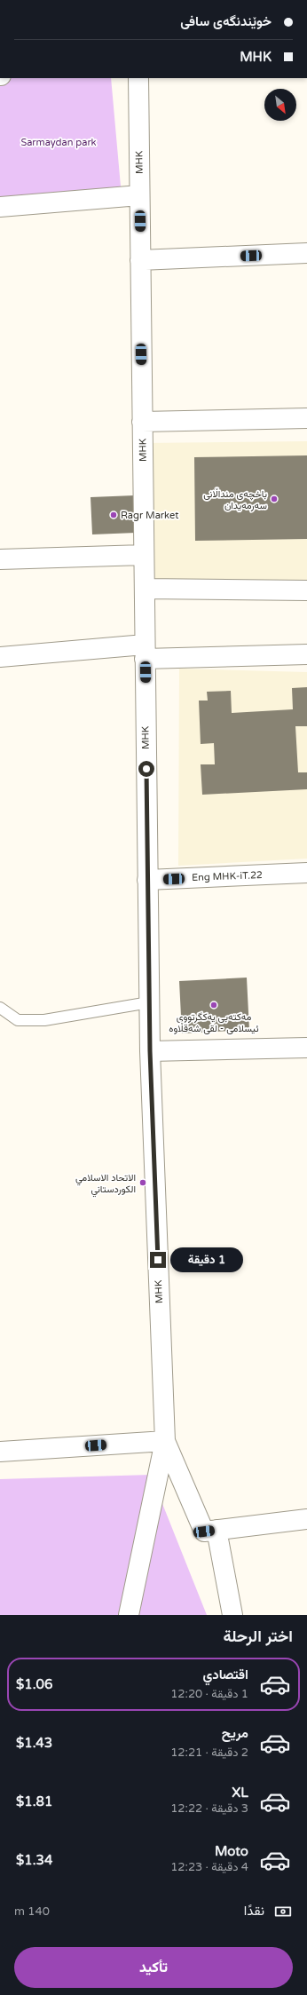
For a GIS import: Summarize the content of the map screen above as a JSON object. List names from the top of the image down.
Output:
{
  "streets": {
    "street": ["MHK", "Eng MHK-iT.22"]
  },
  "crossings": [
    ["MHK", "Eng MHK-iT.22"]
  ],
  "parks": ["Sarmaydan park"],
  "places": [
    "باخچەی منداڵانی سەرمەیدان",
    "Ragr Market",
    "مەکتەبی یەکگرتووی ئیسلامی - لقی شەقڵاوە",
    "الاتحاد الاسلامي الكوردستاني"
  ],
  "north": "bottom right",
  "page": {
    "banner": ["خوێندنگەی سافی", "MHK"],
    "bubble": "1 دقيقة",
    "heading": "اختر الرحلة",
    "list": [
      {
        "name": "اقتصادي",
        "note": "1 دقيقة · 12:20",
        "value": "$1.06"
      },
      {
        "name": "مريح",
        "note": "2 دقيقة · 12:21",
        "value": "$1.43"
      },
      {
        "name": "XL",
        "note": "3 دقيقة · 12:22",
        "value": "$1.81"
      },
      {
        "name": "Moto",
        "note": "4 دقيقة · 12:23",
        "value": "$1.34"
      }
    ],
    "pay": ["نقدًا", "140 m"],
    "buttons": "تأكيد"
  }
}
